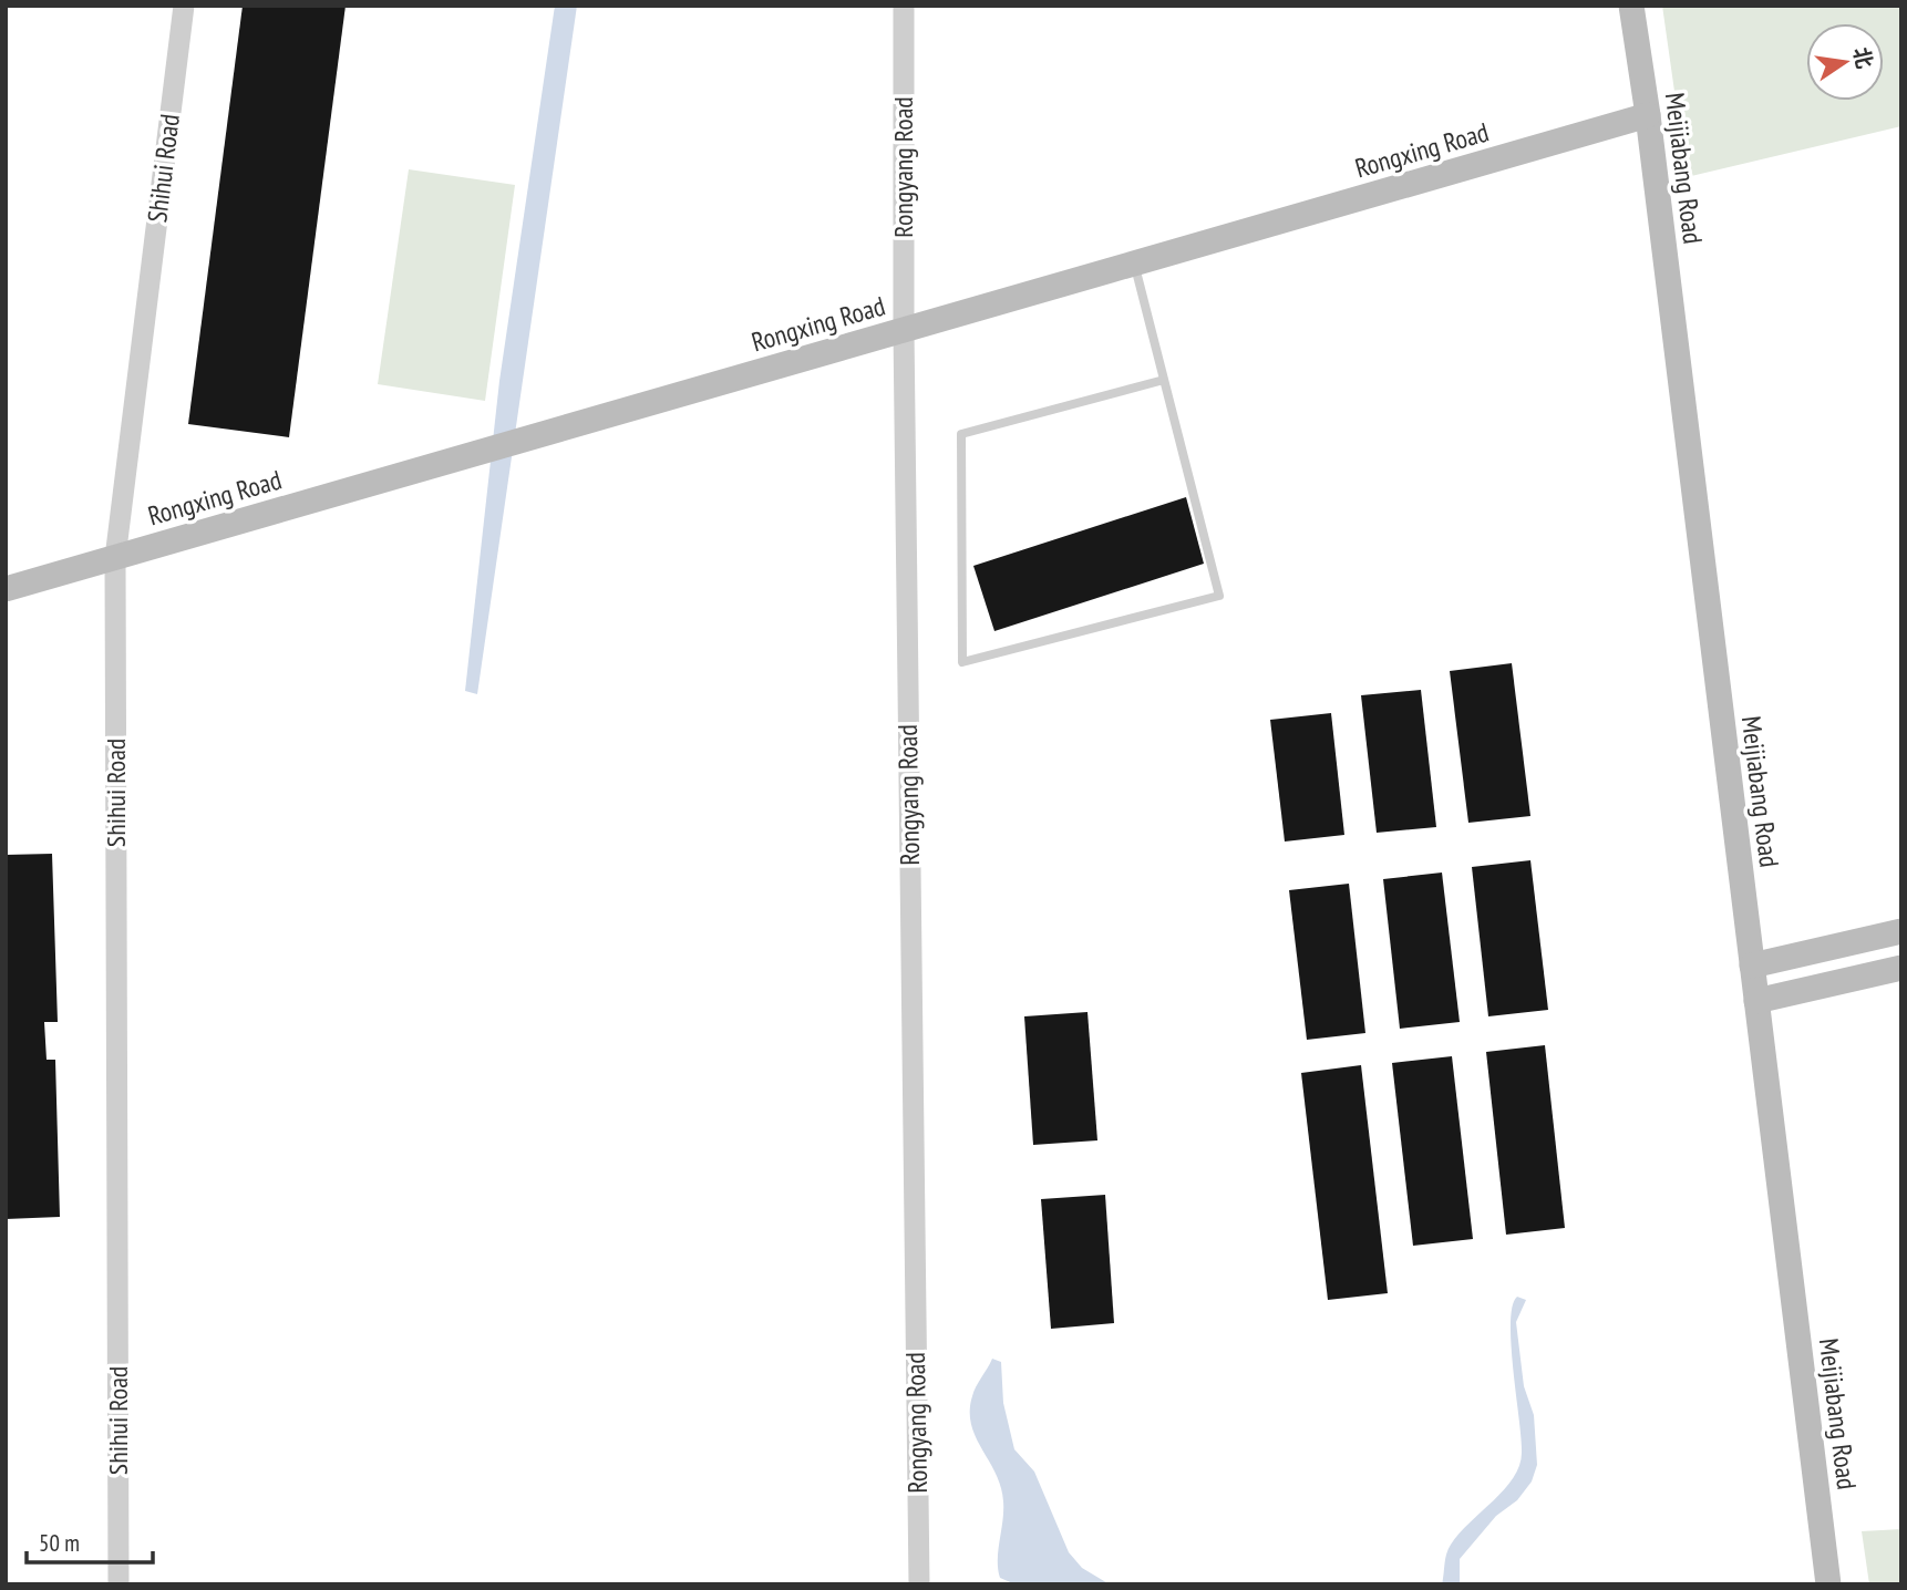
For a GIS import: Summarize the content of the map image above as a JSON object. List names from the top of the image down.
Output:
{
  "streets": {
    "main road": ["Rongxing Road", "Meijiabang Road"],
    "street": ["Rongyang Road", "Shihui Road"]
  },
  "crossings": [
    ["Rongxing Road", "Rongyang Road"],
    ["Rongxing Road", "Shihui Road"],
    ["Rongxing Road", "Meijiabang Road"]
  ],
  "scale_bar": "50 m",
  "north": "right"
}
